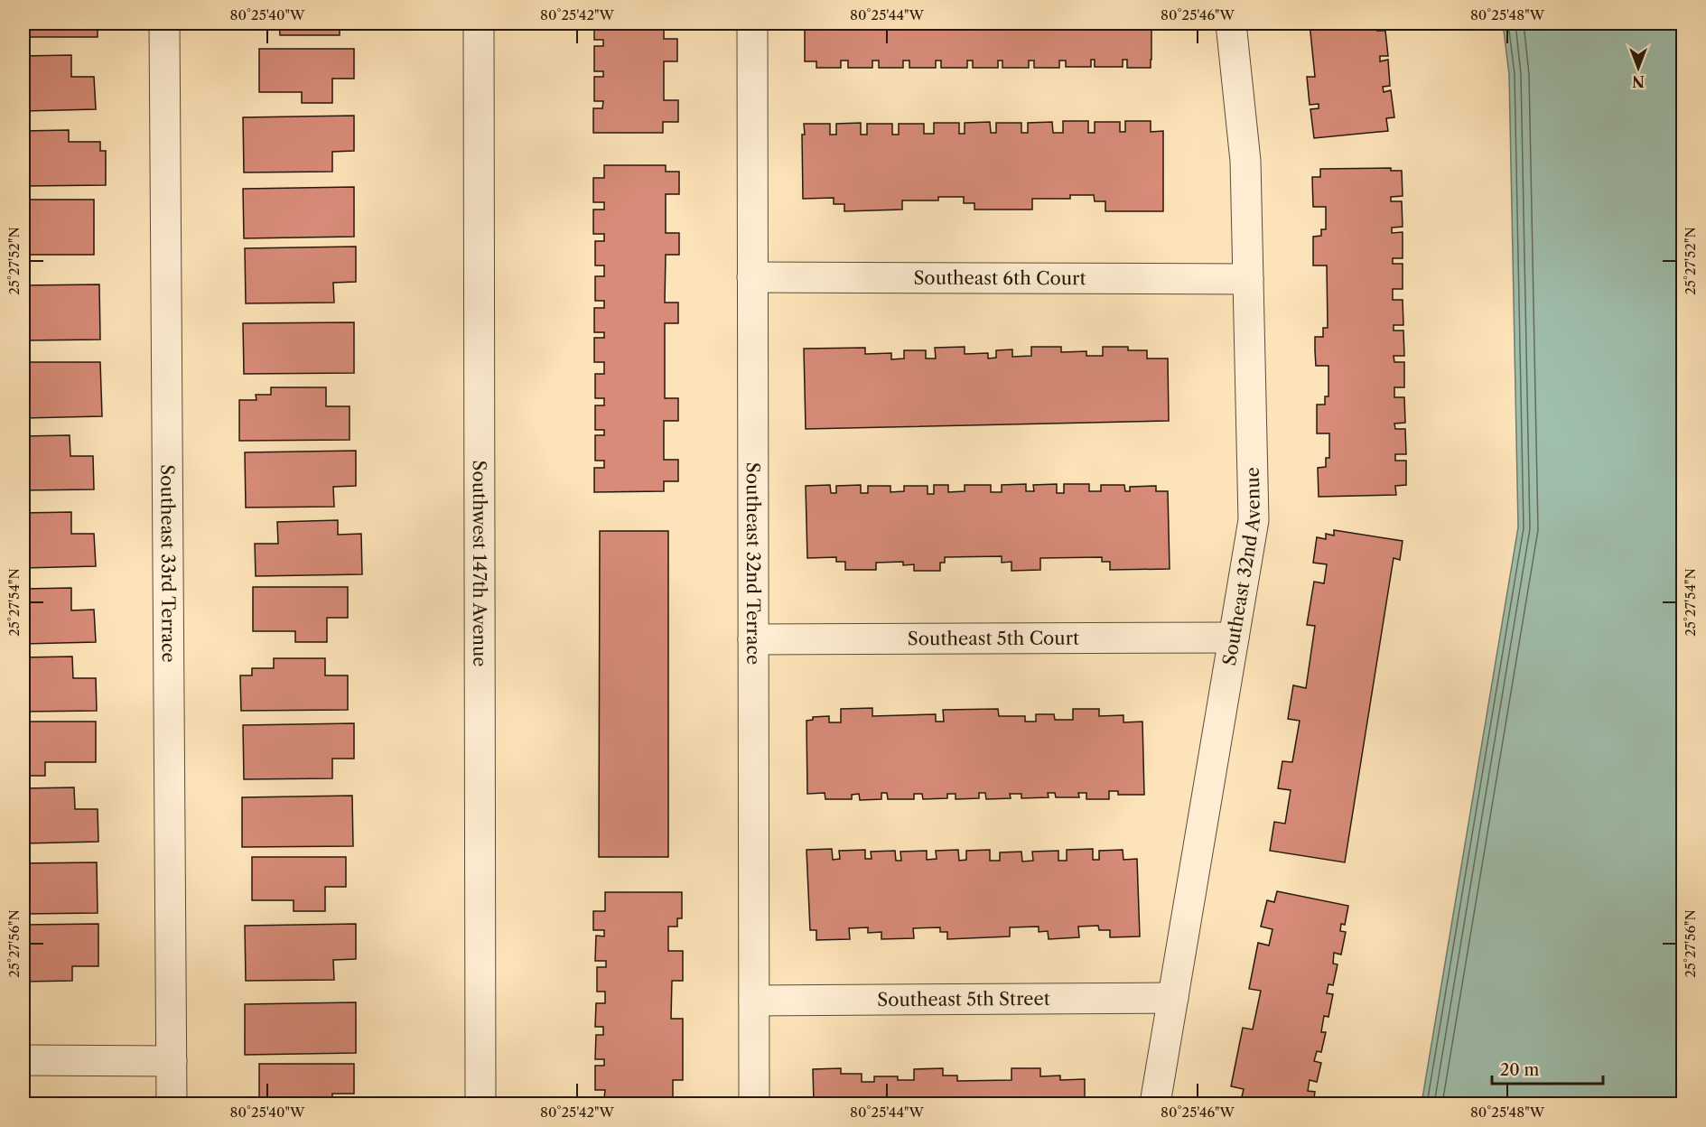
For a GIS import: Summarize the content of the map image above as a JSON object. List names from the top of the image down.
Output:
{
  "streets": {
    "street": [
      "Southeast 6th Court",
      "Southeast 33rd Terrace",
      "Southwest 147th Avenue",
      "Southeast 32nd Terrace",
      "Southeast 32nd Avenue",
      "Southeast 5th Court",
      "Southeast 5th Street"
    ]
  },
  "crossings": [
    ["Southeast 6th Court", "Southeast 32nd Terrace"],
    ["Southeast 6th Court", "Southeast 32nd Avenue"],
    ["Southeast 32nd Terrace", "Southeast 5th Court"],
    ["Southeast 32nd Terrace", "Southeast 5th Street"],
    ["Southeast 32nd Avenue", "Southeast 5th Court"],
    ["Southeast 32nd Avenue", "Southeast 5th Street"]
  ],
  "scale_bar": "20 m",
  "north": "bottom",
  "coordinates": [
    "80°25'40\"W",
    "80°25'42\"W",
    "80°25'44\"W",
    "80°25'46\"W",
    "80°25'48\"W",
    "25°27'52\"N",
    "25°27'54\"N",
    "25°27'56\"N"
  ]
}
